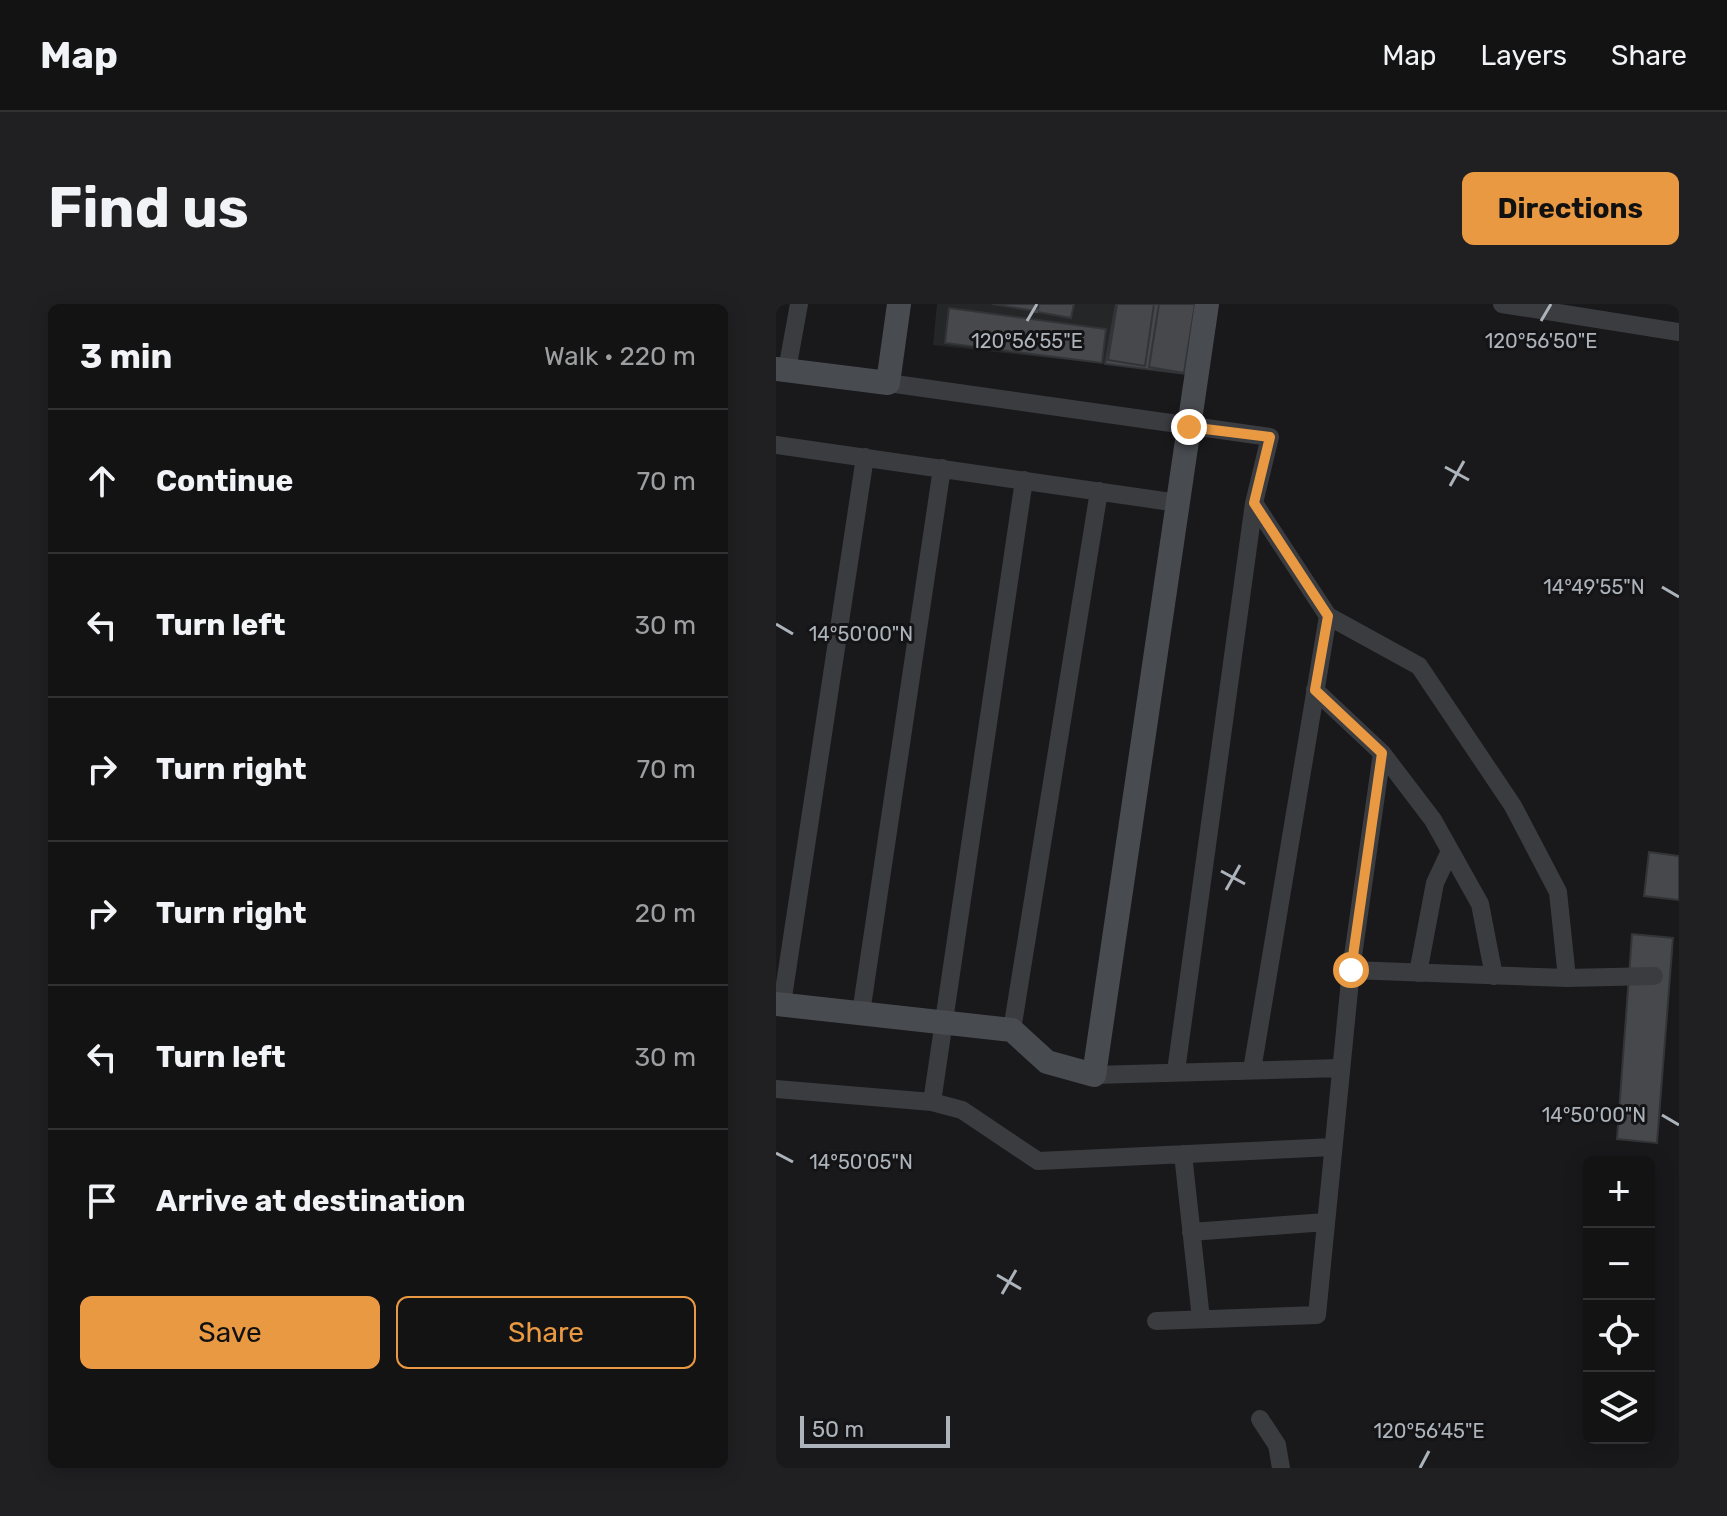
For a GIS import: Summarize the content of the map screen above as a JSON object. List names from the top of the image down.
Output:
{
  "scale_bar": "50 m",
  "page": {
    "header": "Map",
    "nav": ["Map", "Layers", "Share"],
    "buttons": [
      "Directions",
      ["Save", "Share"]
    ],
    "title": "Find us",
    "heading": ["3 min", "Walk · 220 m"],
    "list": [
      ["Continue", "70 m"],
      ["Turn left", "30 m"],
      ["Turn right", "70 m"],
      ["Turn right", "20 m"],
      ["Turn left", "30 m"],
      "Arrive at destination"
    ],
    "map_buttons": ["+", "−"],
    "scale": "50 m"
  },
  "coordinates": [
    "120°56'55\"E",
    "120°56'50\"E",
    "14°49'55\"N",
    "14°50'00\"N",
    "14°50'05\"N",
    "120°56'45\"E"
  ]
}
